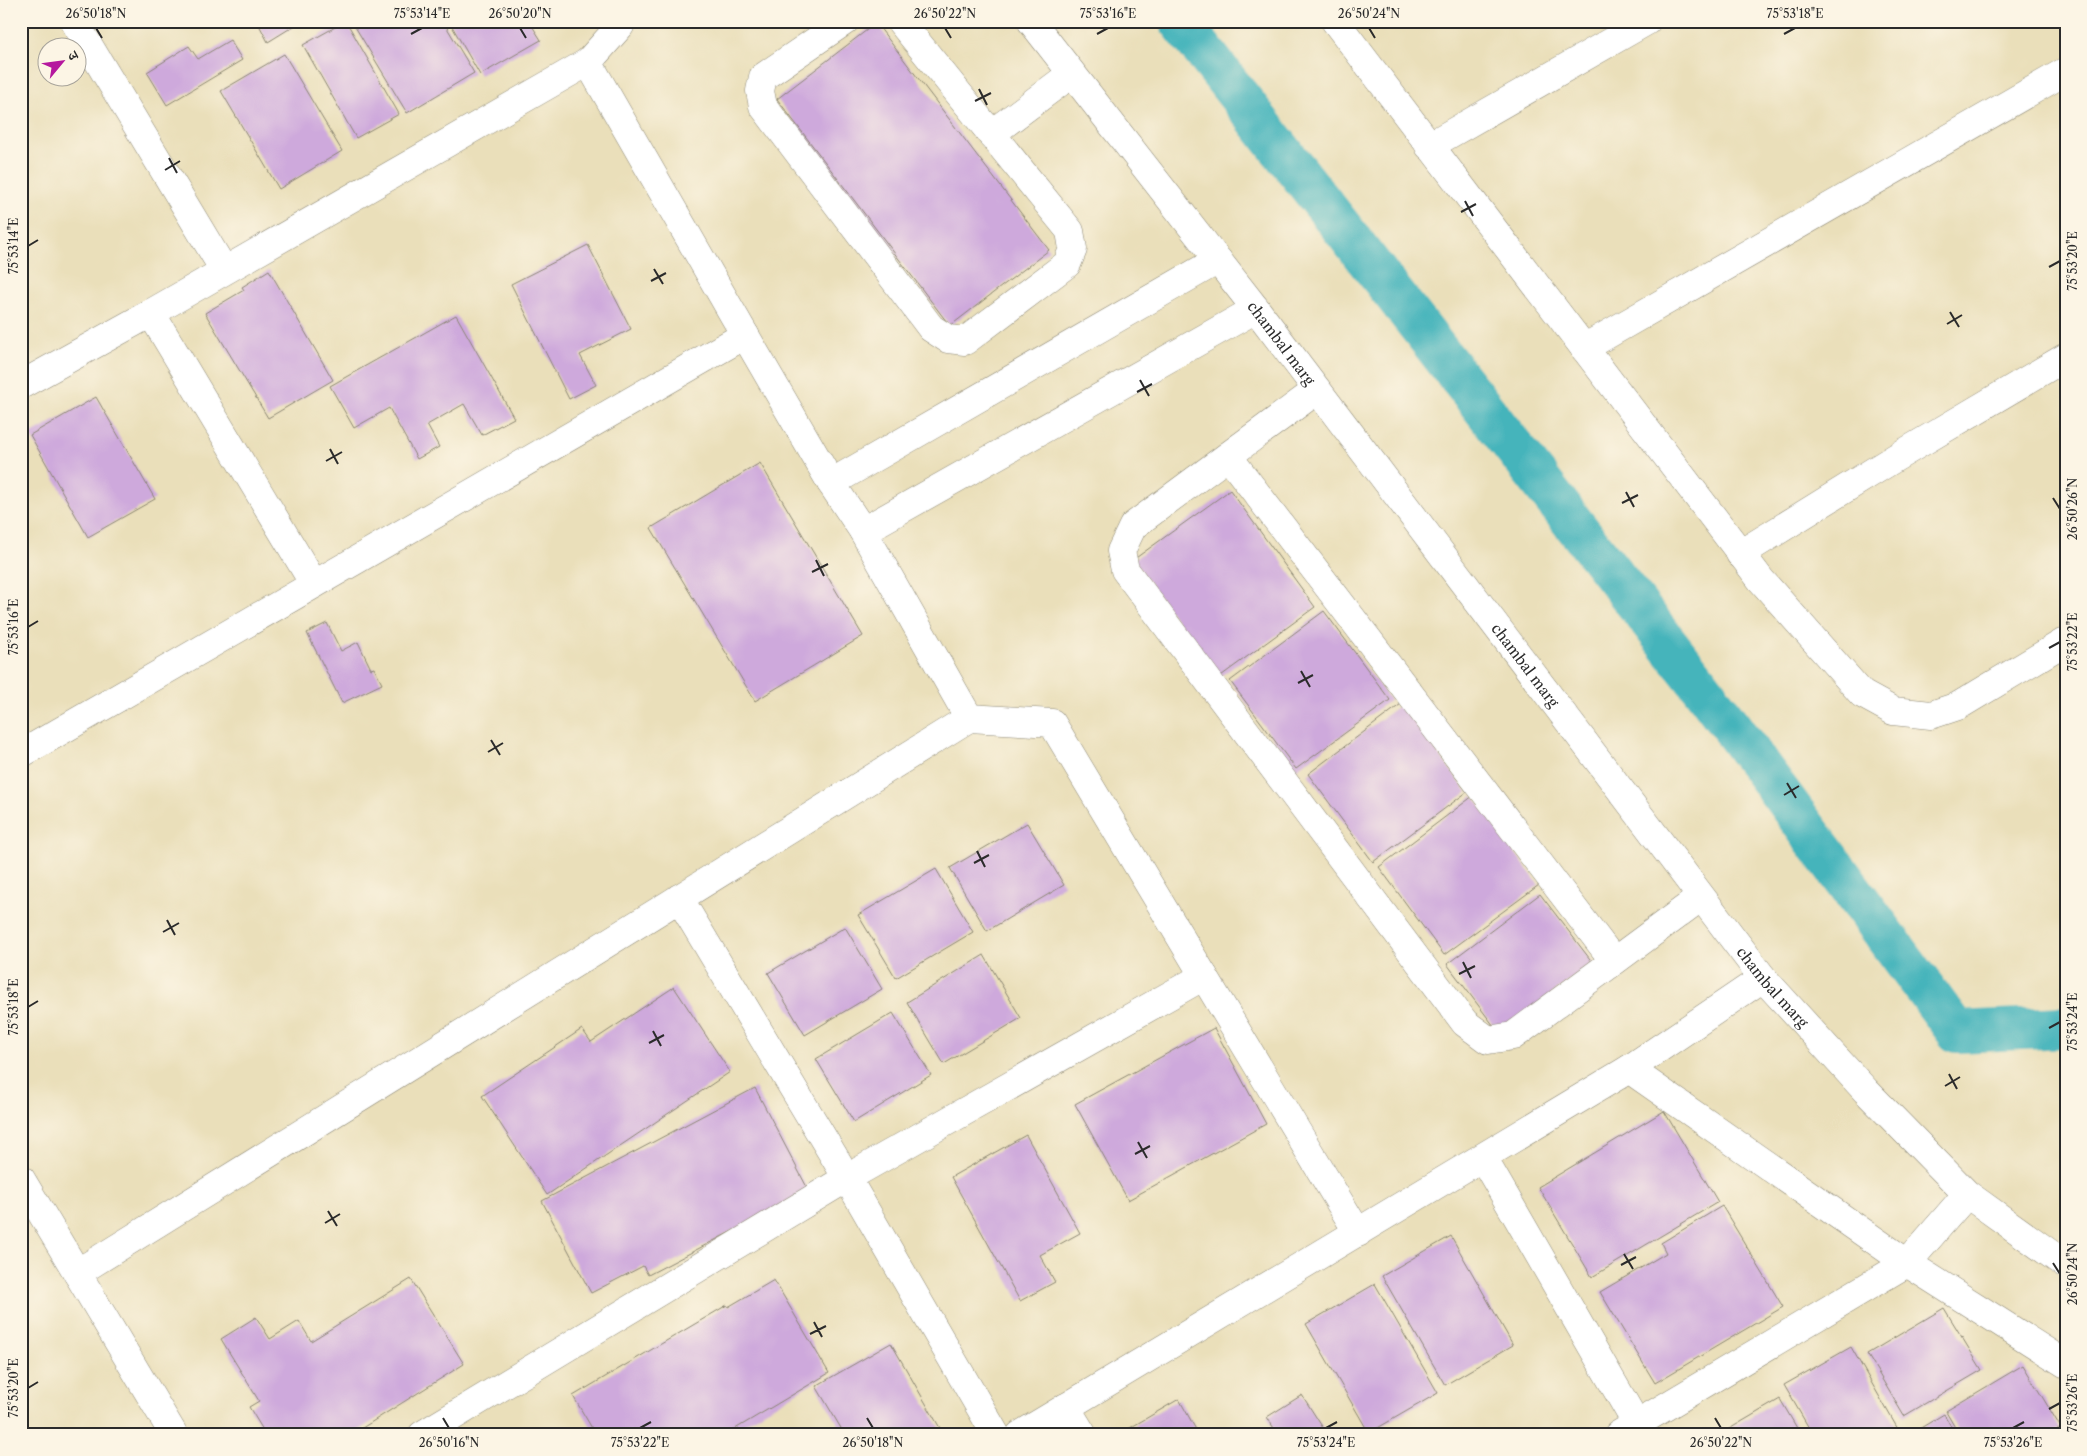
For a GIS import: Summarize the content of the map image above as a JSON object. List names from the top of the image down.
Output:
{
  "streets": {
    "street": ["chambal marg"]
  },
  "north": "top right",
  "coordinates": [
    "26°50'18\"N",
    "75°53'14\"E",
    "26°50'20\"N",
    "26°50'22\"N",
    "75°53'16\"E",
    "26°50'24\"N",
    "75°53'18\"E",
    "75°53'20\"E",
    "26°50'26\"N",
    "75°53'22\"E",
    "75°53'24\"E",
    "75°53'26\"E",
    "26°50'16\"N"
  ]
}
